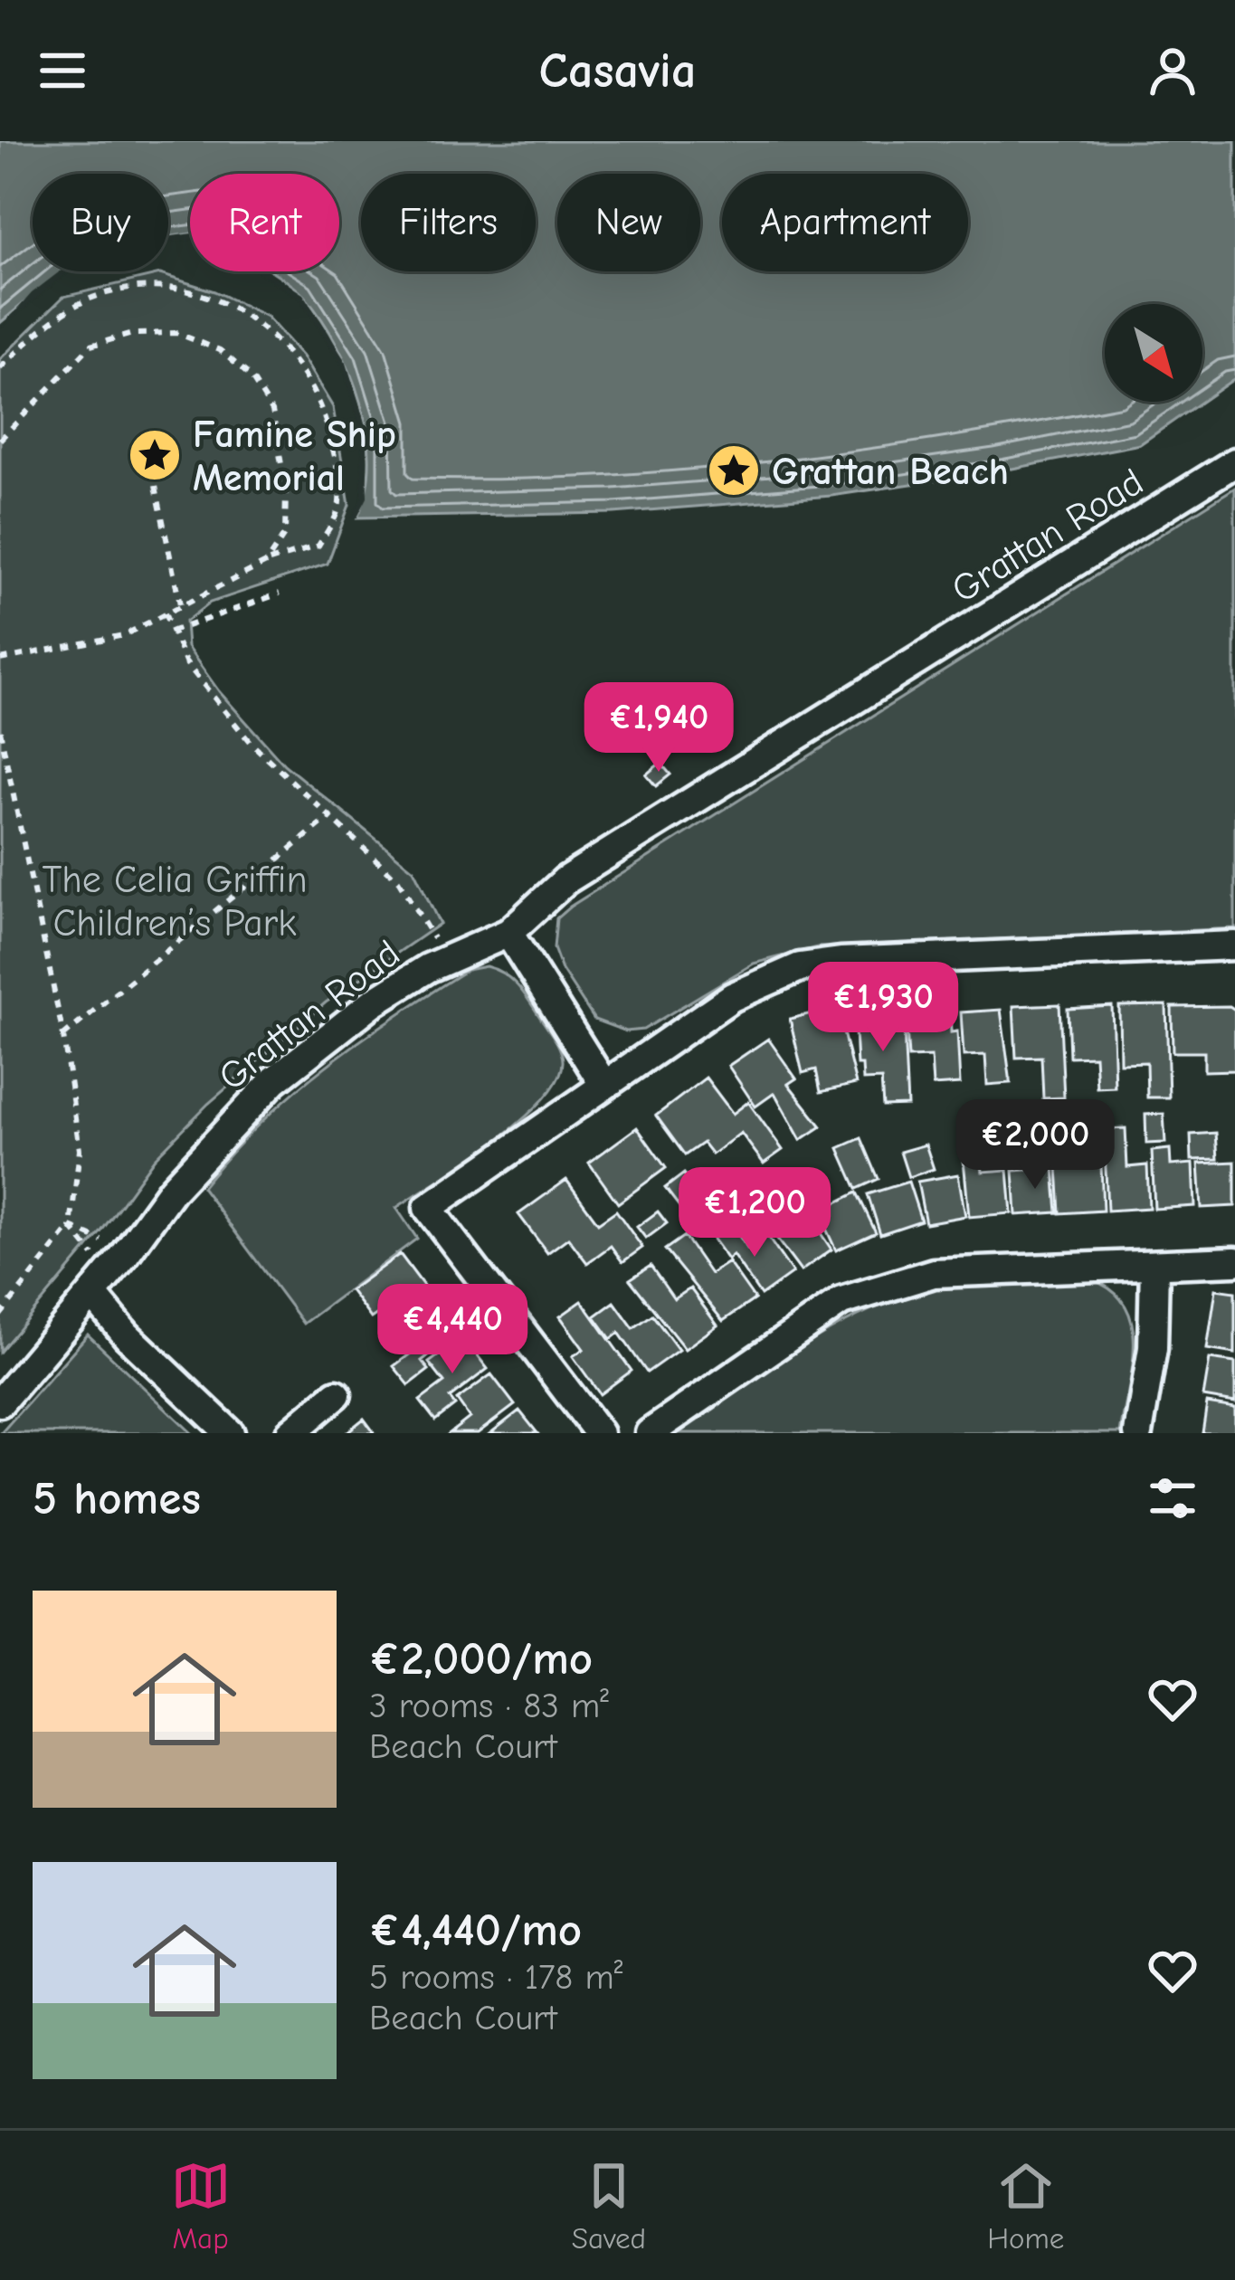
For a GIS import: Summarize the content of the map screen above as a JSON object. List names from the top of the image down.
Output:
{
  "streets": {
    "street": ["Grattan Road"]
  },
  "parks": ["The Celia Griffin Children’s Park"],
  "places": {
    "place": ["Famine Ship Memorial", "Grattan Beach"]
  },
  "north": "bottom right",
  "page": {
    "header": "Casavia",
    "chip": [
      "Buy",
      "Rent",
      "Filters",
      "New",
      "Apartment"
    ],
    "price": [
      "€1,940",
      "€1,930",
      "€2,000",
      "€1,200",
      "€4,440"
    ],
    "heading": "5 homes",
    "list": [
      {
        "name": "€2,000/mo",
        "note": "3 rooms · 83 m² · Beach Court"
      },
      {
        "name": "€4,440/mo",
        "note": "5 rooms · 178 m² · Beach Court"
      }
    ],
    "tabs": ["Map", "Saved", "Home"]
  }
}
